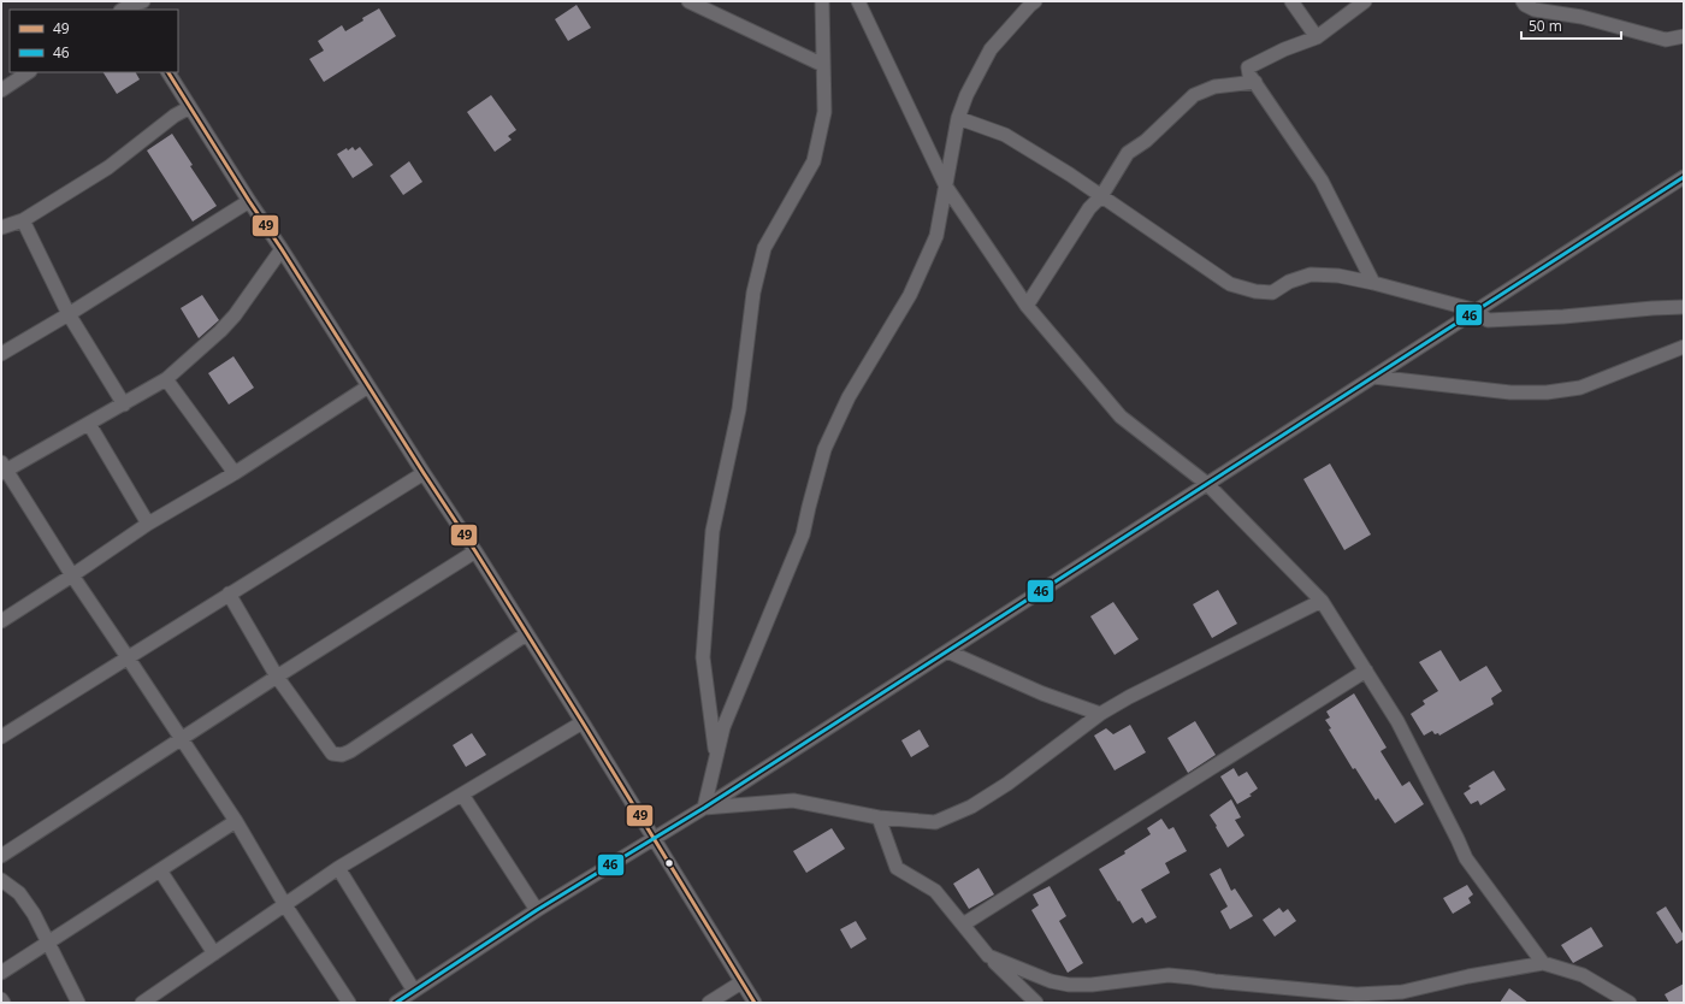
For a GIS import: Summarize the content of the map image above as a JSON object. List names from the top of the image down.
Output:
{
  "lines": ["transit line 49", "transit line 46"],
  "legend": ["49", "46"],
  "scale_bar": "50 m"
}
